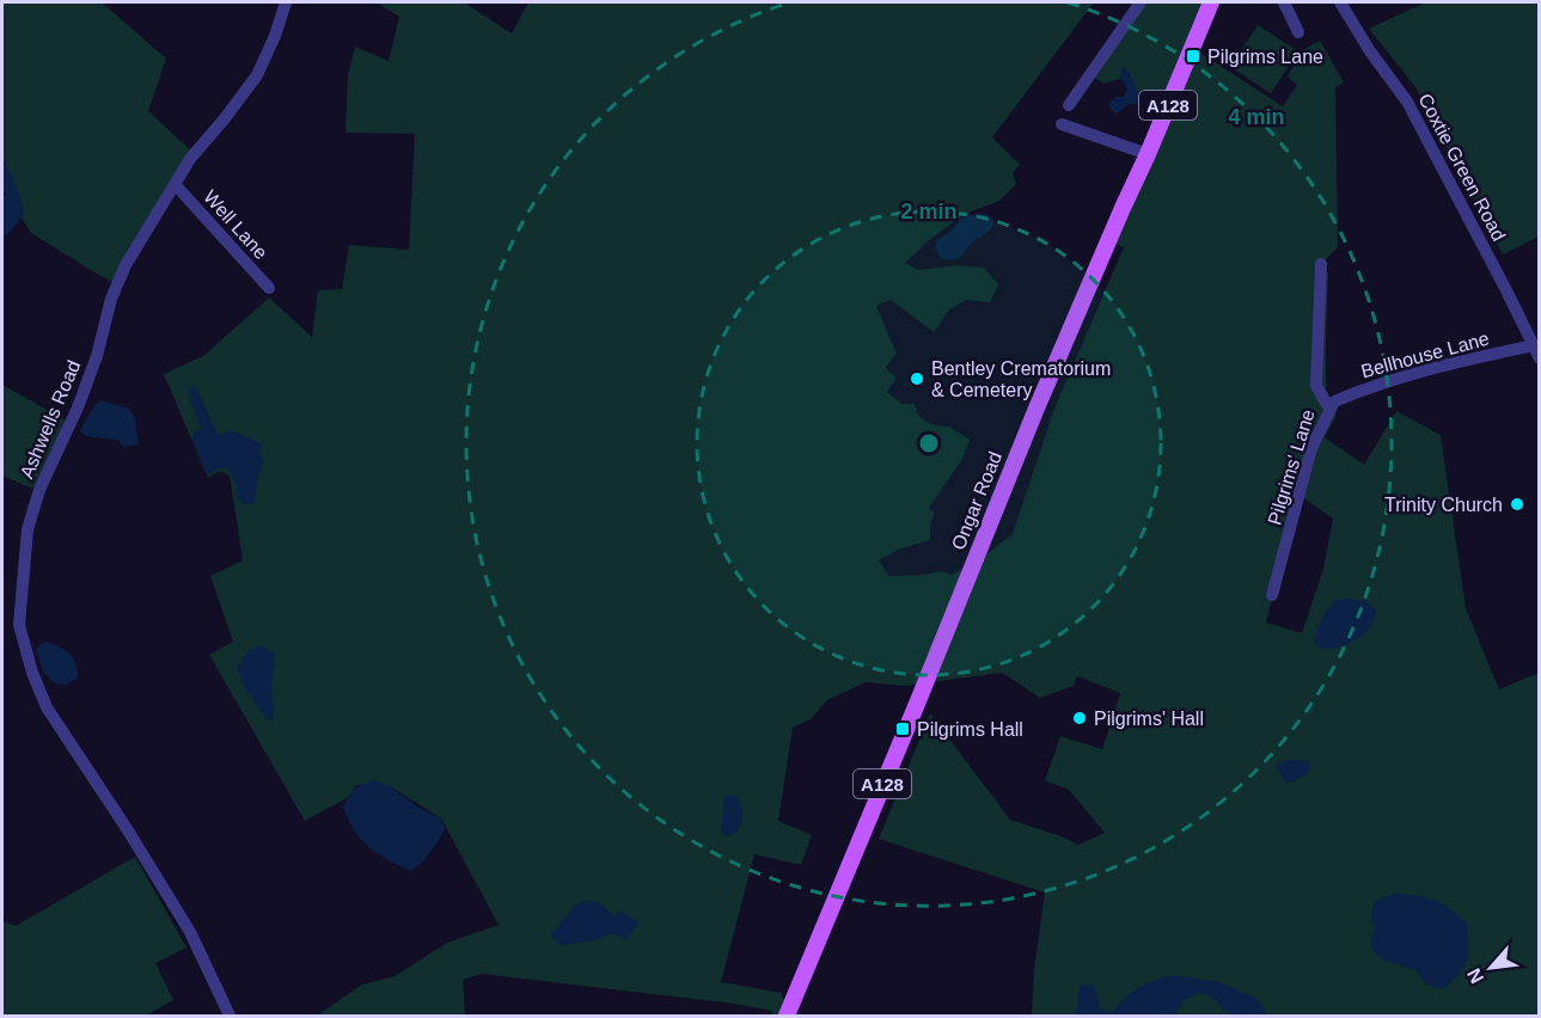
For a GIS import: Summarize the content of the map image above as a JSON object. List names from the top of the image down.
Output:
{
  "streets": {
    "main road": ["A128", "Ongar Road"],
    "street": [
      "Coxtie Green Road",
      "Well Lane",
      "Bellhouse Lane",
      "Ashwells Road",
      "Pilgrims' Lane"
    ]
  },
  "crossings": [
    ["Coxtie Green Road", "Bellhouse Lane"],
    ["Well Lane", "Ashwells Road"],
    ["Bellhouse Lane", "Pilgrims' Lane"]
  ],
  "places": {
    "transit": ["Pilgrims Lane", "Pilgrims Hall"],
    "other": ["Bentley Crematorium & Cemetery", "Trinity Church", "Pilgrims' Hall"]
  },
  "north": "bottom left",
  "rings": ["4 min", "2 min"]
}
